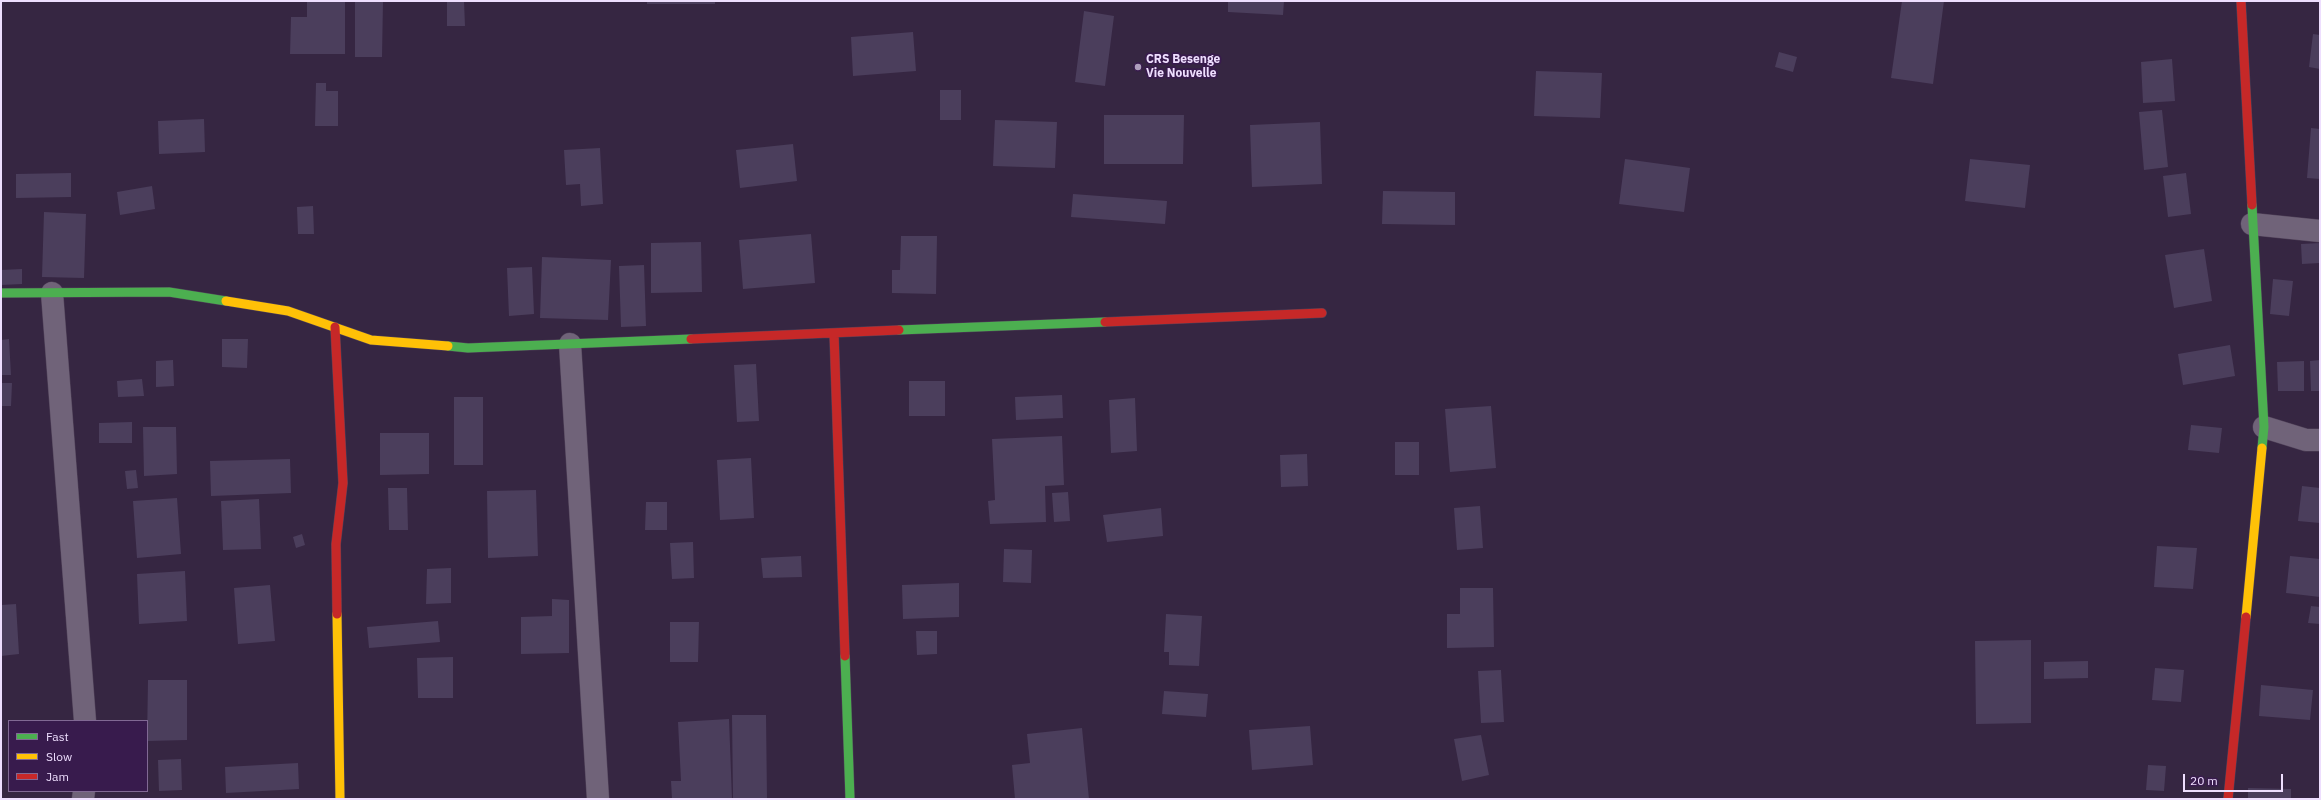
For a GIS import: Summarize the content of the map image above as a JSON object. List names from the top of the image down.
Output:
{
  "places": ["CRS Besenge Vie Nouvelle"],
  "legend": ["Fast", "Slow", "Jam"],
  "scale_bar": "20 m"
}
